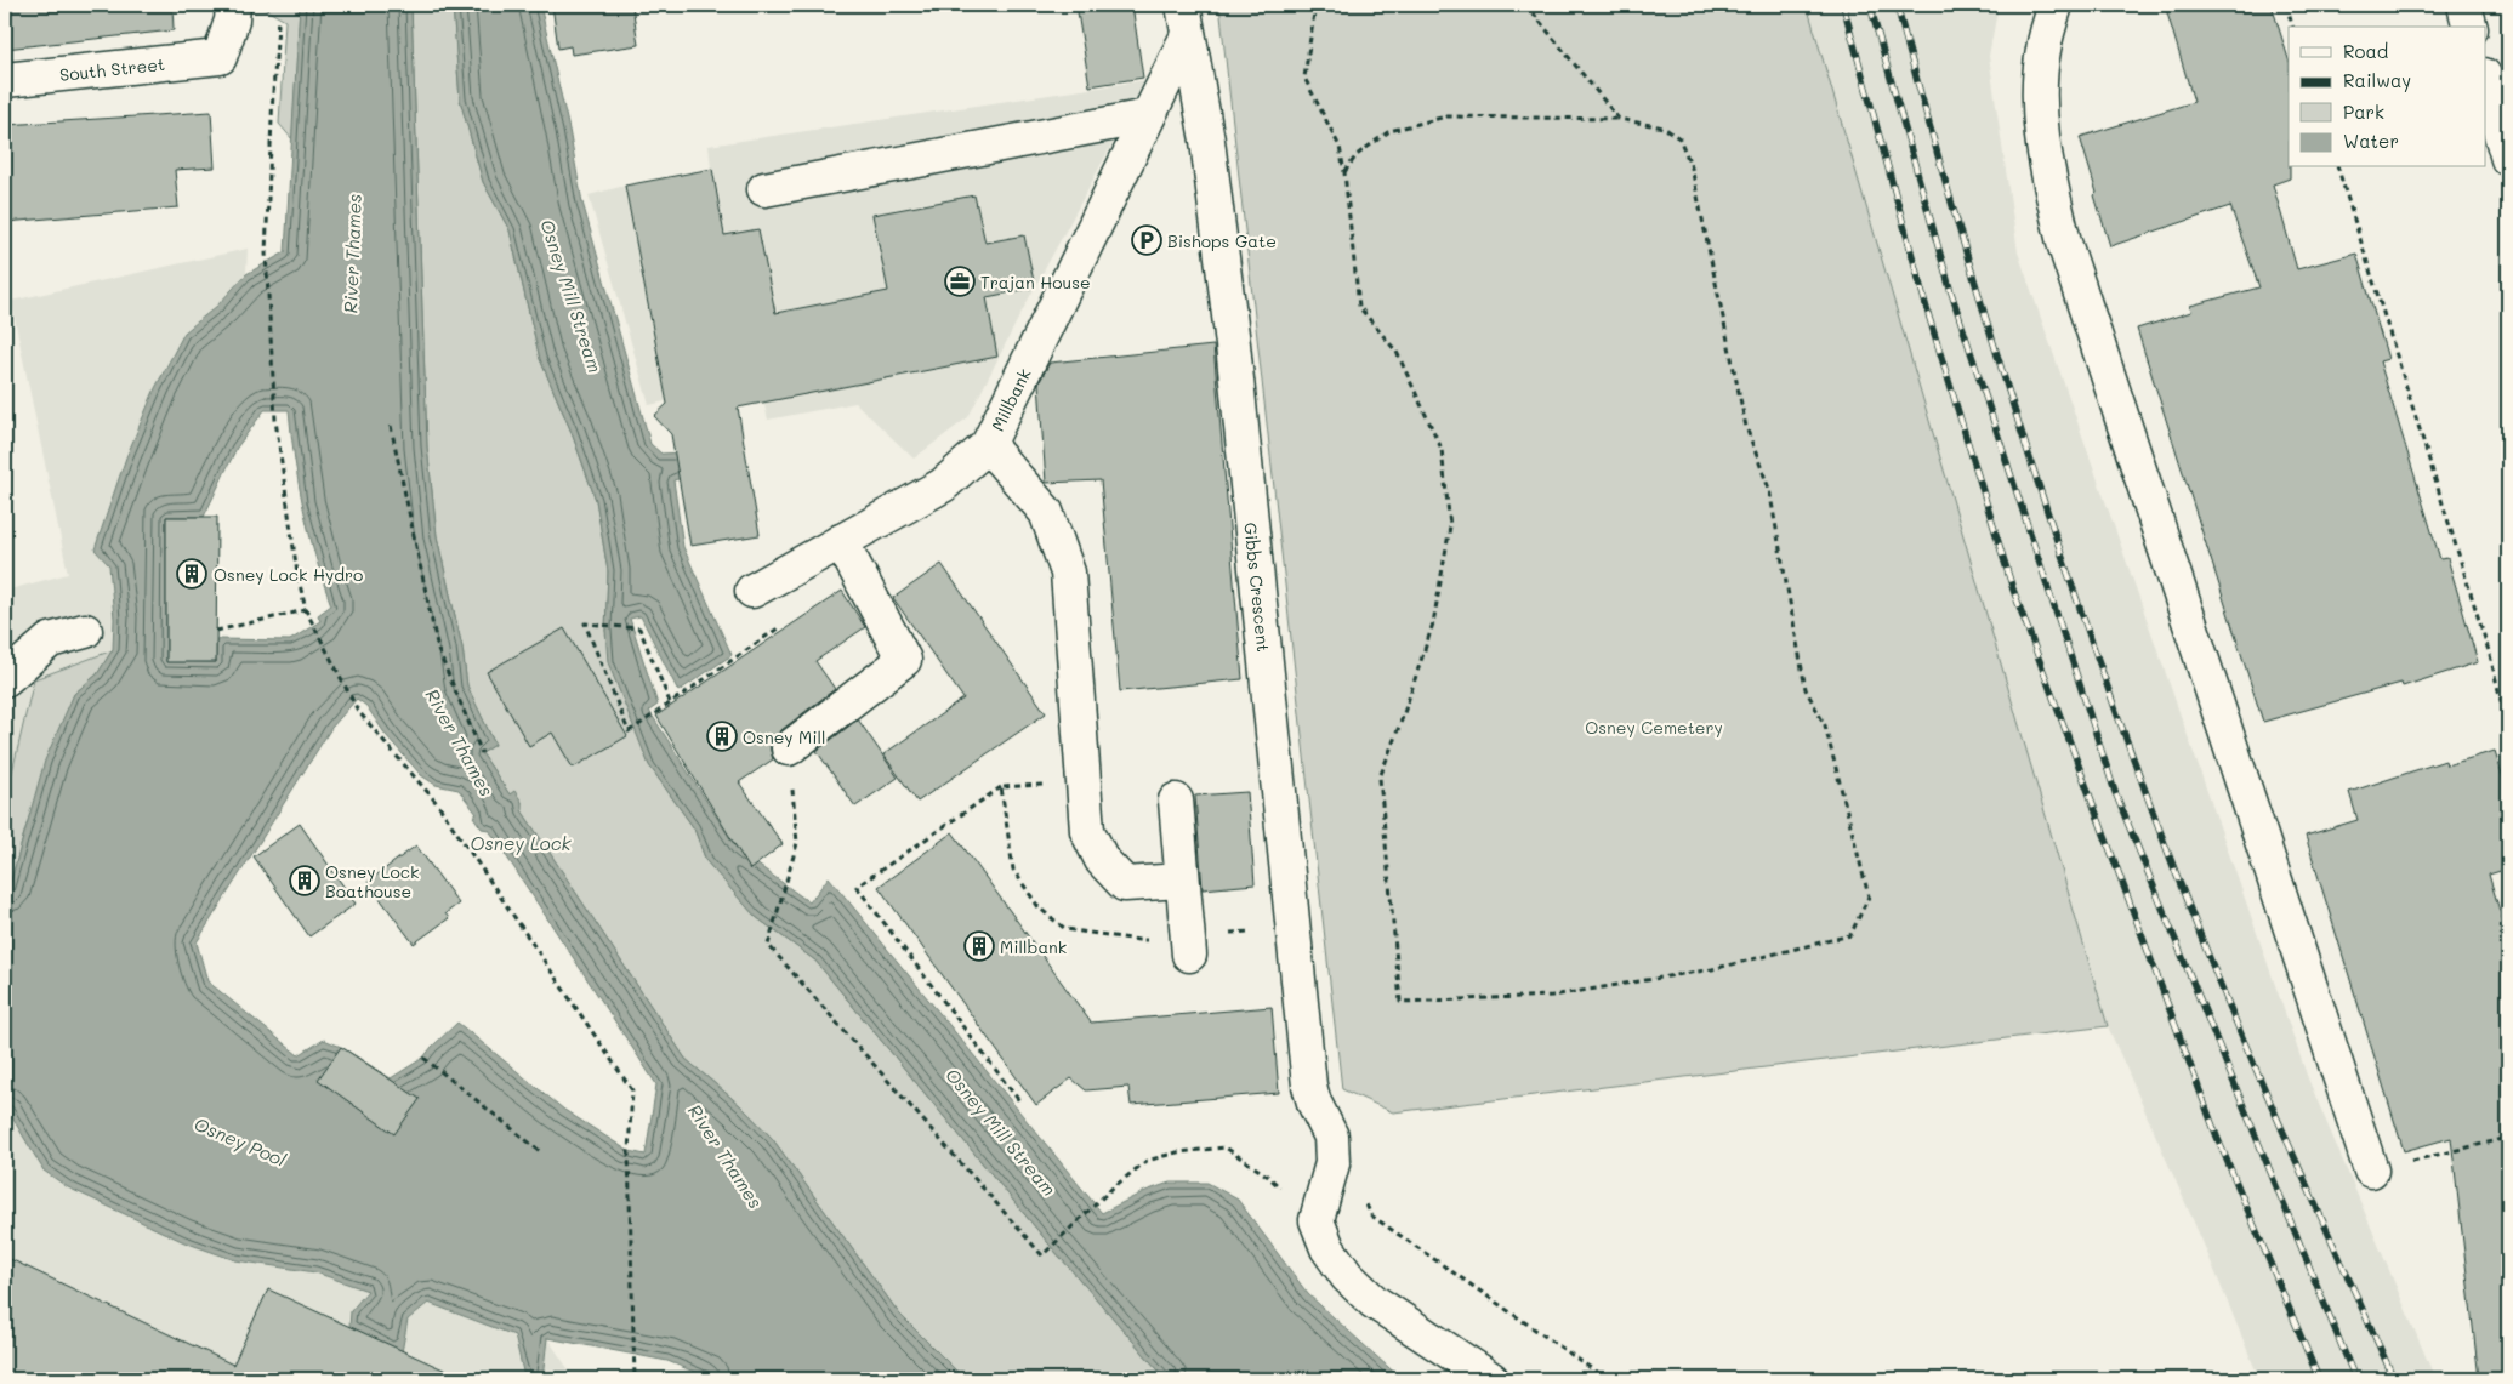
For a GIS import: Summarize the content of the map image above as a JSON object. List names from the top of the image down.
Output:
{
  "streets": {
    "street": ["South Street", "Millbank", "Gibbs Crescent"]
  },
  "crossings": [
    ["Millbank", "Gibbs Crescent"]
  ],
  "water": [
    "River Thames",
    "Osney Mill Stream",
    "Osney Lock",
    "Osney Pool"
  ],
  "parks": ["Osney Cemetery"],
  "places": {
    "parking": ["Bishops Gate"],
    "office": ["Trajan House"],
    "building": [
      "Osney Lock Hydro",
      "Osney Mill",
      "Osney Lock Boathouse",
      "Millbank"
    ]
  },
  "legend": [
    "Road",
    "Railway",
    "Park",
    "Water"
  ]
}
